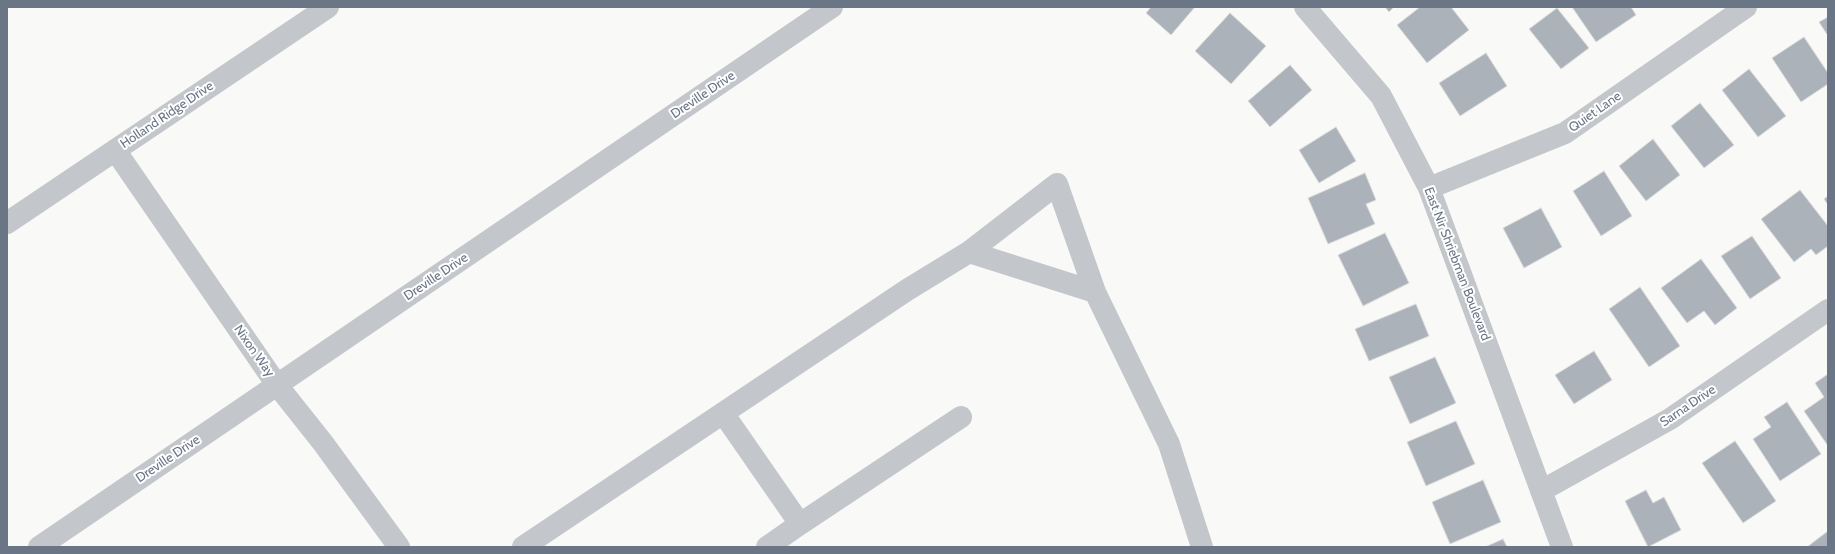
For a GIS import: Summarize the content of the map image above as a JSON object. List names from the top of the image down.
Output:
{
  "streets": {
    "street": [
      "Dreville Drive",
      "Quiet Lane",
      "Holland Ridge Drive",
      "East Nir Shriebman Boulevard",
      "Nixon Way",
      "Sarna Drive"
    ]
  },
  "crossings": [
    ["Dreville Drive", "Nixon Way"],
    ["Quiet Lane", "East Nir Shriebman Boulevard"],
    ["Holland Ridge Drive", "Nixon Way"],
    ["East Nir Shriebman Boulevard", "Sarna Drive"]
  ]
}
